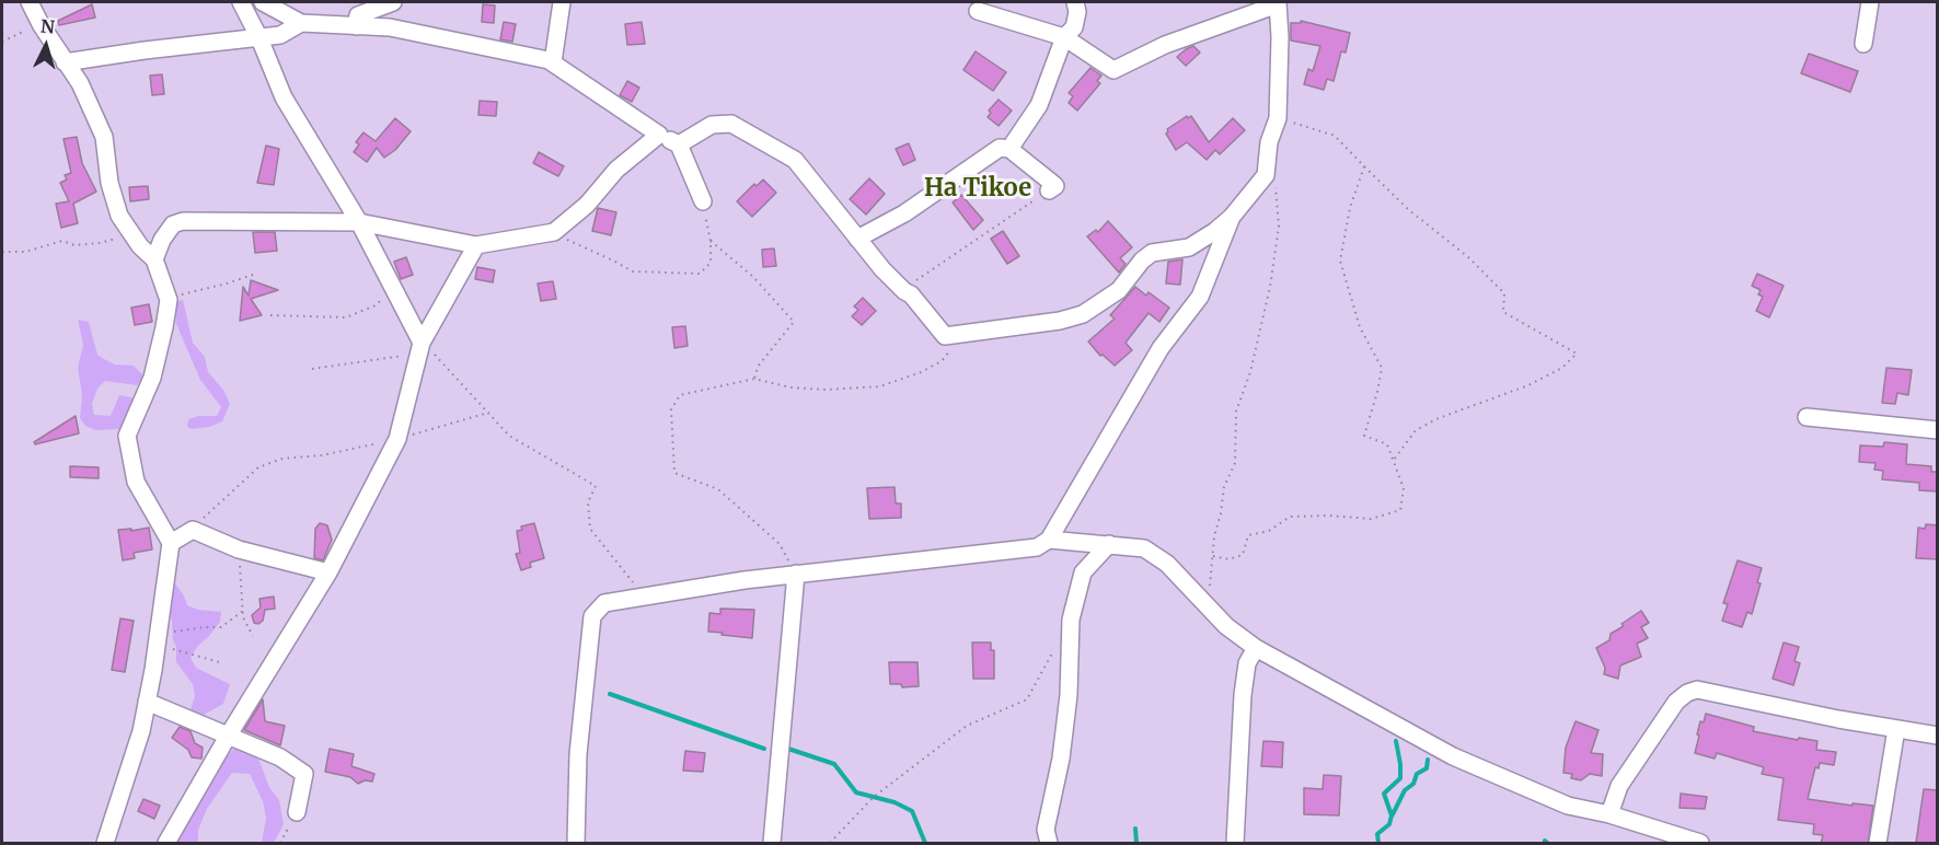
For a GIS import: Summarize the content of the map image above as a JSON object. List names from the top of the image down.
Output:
{
  "districts": ["Ha Tikoe"],
  "north": "top"
}
